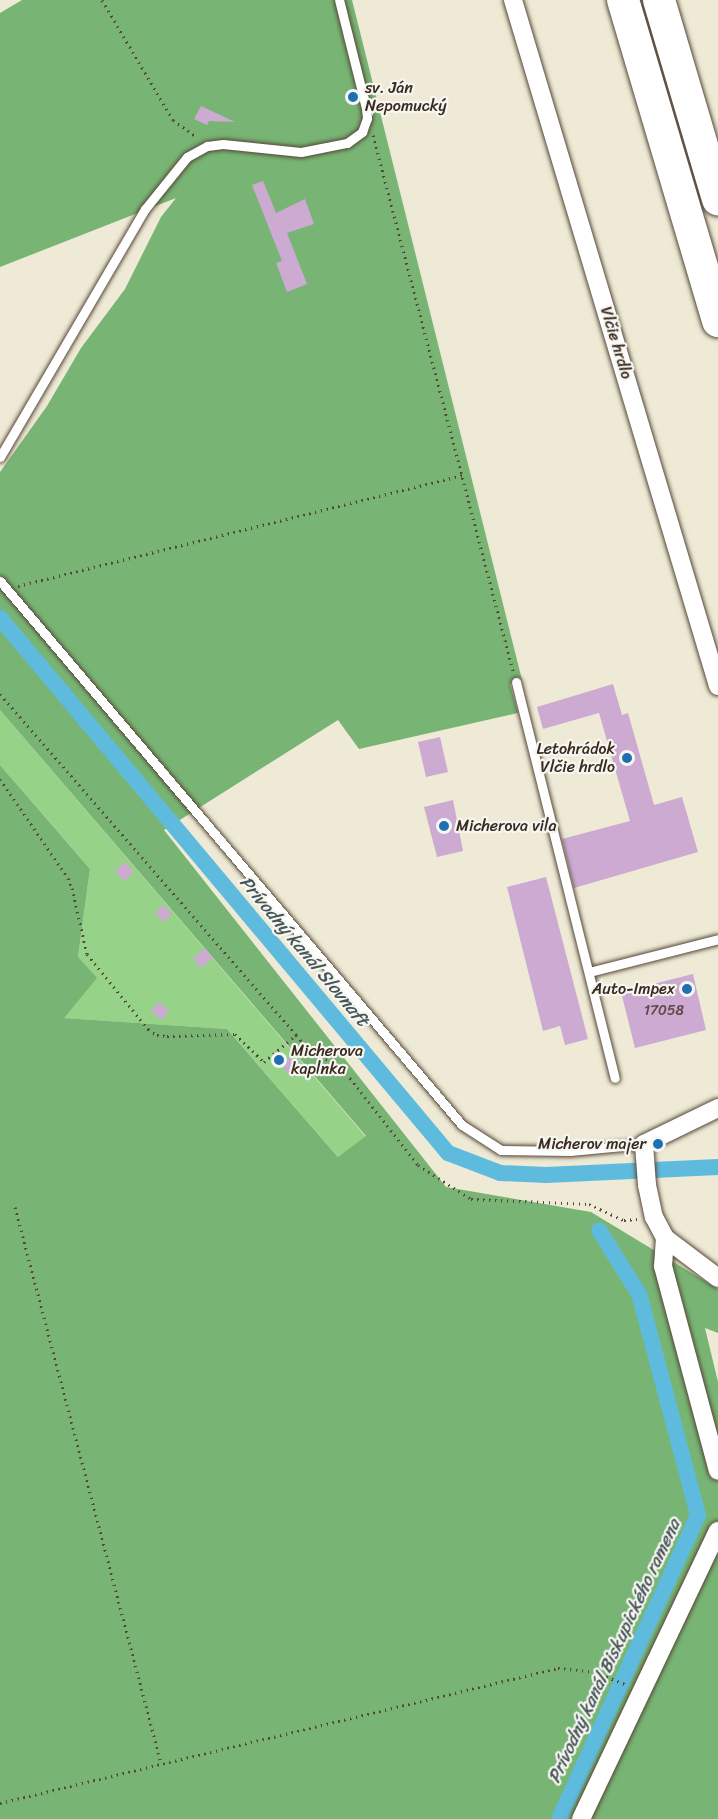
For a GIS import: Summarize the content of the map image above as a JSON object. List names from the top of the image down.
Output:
{
  "streets": {
    "street": ["Vlčie hrdlo"]
  },
  "water": ["Prívodný kanál Slovnaft", "Prívodný kanál Biskupického ramena"],
  "places": [
    "sv. Ján Nepomucký",
    "Letohrádok Vlčie hrdlo",
    "Micherova vila",
    "Auto-Impex",
    "Micherova kaplnka",
    "Micherov majer"
  ],
  "house_numbers": ["17058"]
}
